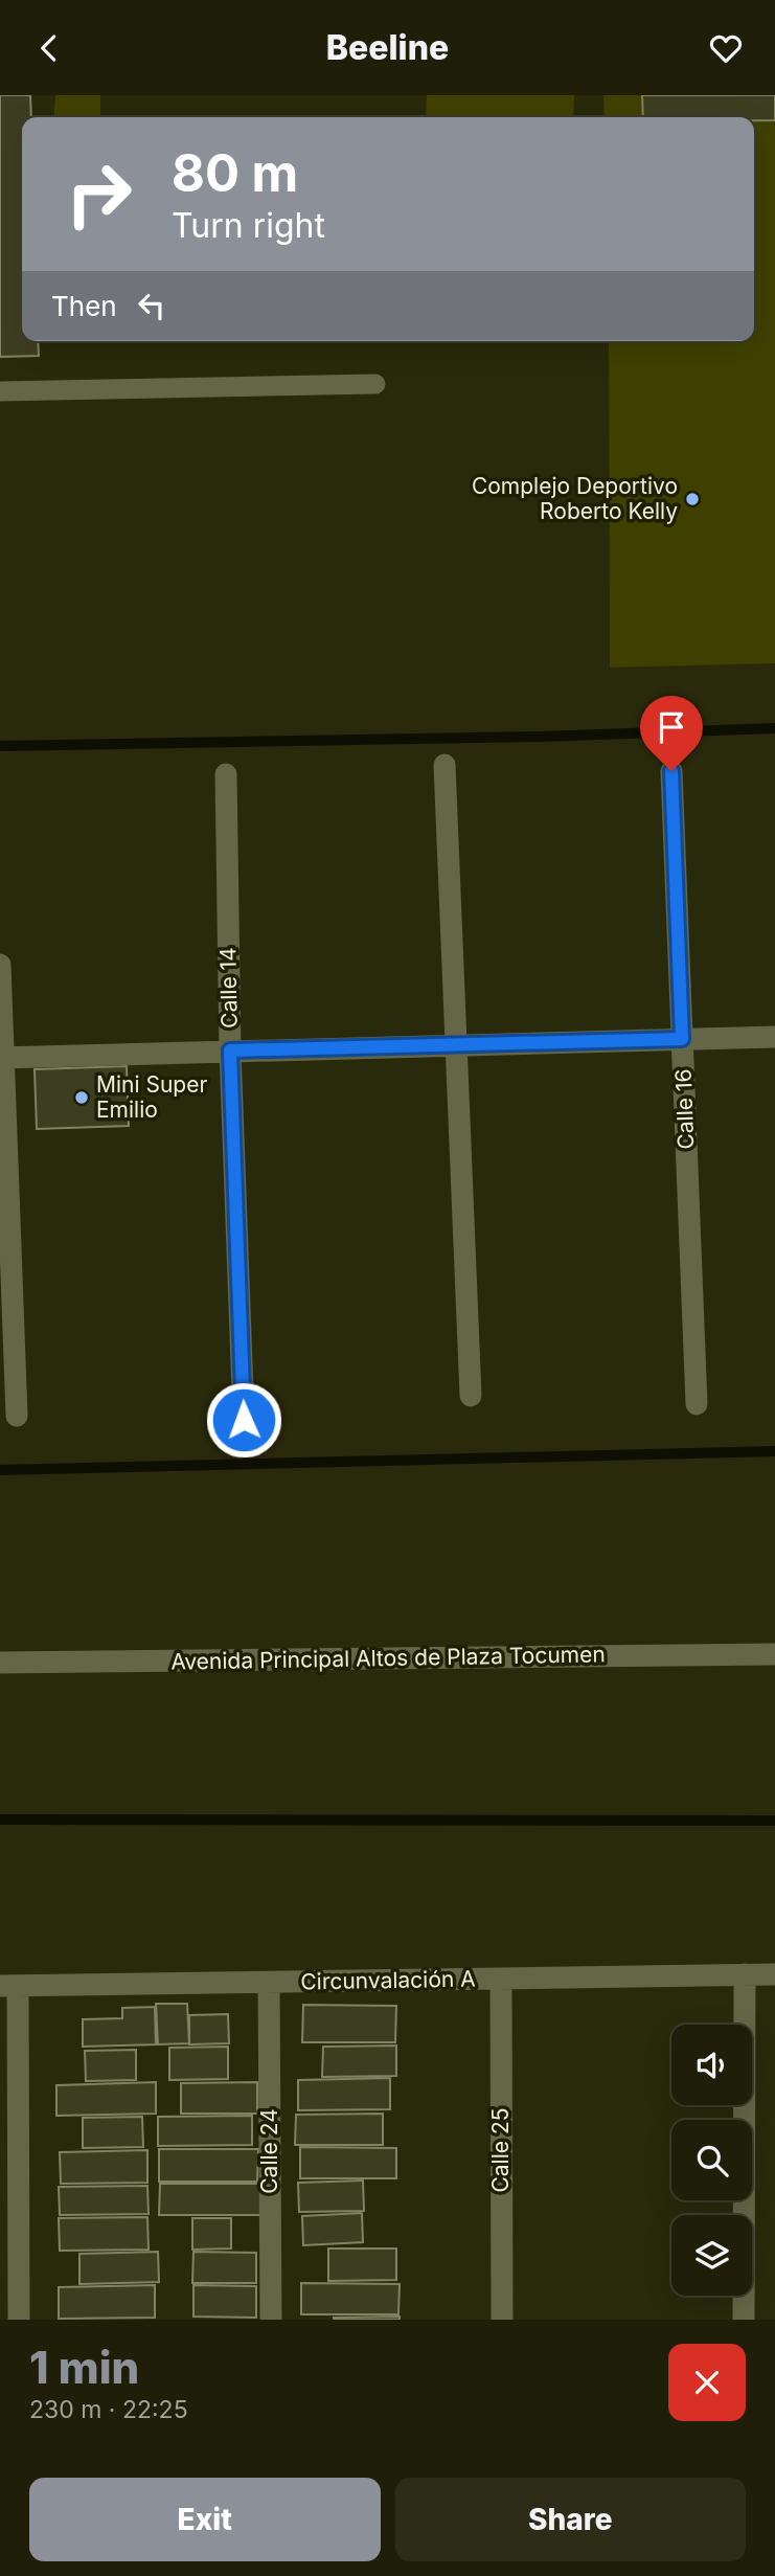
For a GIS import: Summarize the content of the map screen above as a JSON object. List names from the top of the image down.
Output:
{
  "streets": {
    "street": [
      "Calle 14",
      "Calle 16",
      "Avenida Principal Altos de Plaza Tocumen",
      "Circunvalación A",
      "Calle 25",
      "Calle 24"
    ]
  },
  "crossings": [
    ["Circunvalación A", "Calle 25"],
    ["Circunvalación A", "Calle 24"]
  ],
  "places": ["Complejo Deportivo Roberto Kelly", "Mini Super Emilio"],
  "page": {
    "header": "Beeline",
    "turn": ["80 m", "Turn right"],
    "then": "Then",
    "heading": ["1 min", "230 m · 22:25"],
    "buttons": ["Exit", "Share"]
  }
}
